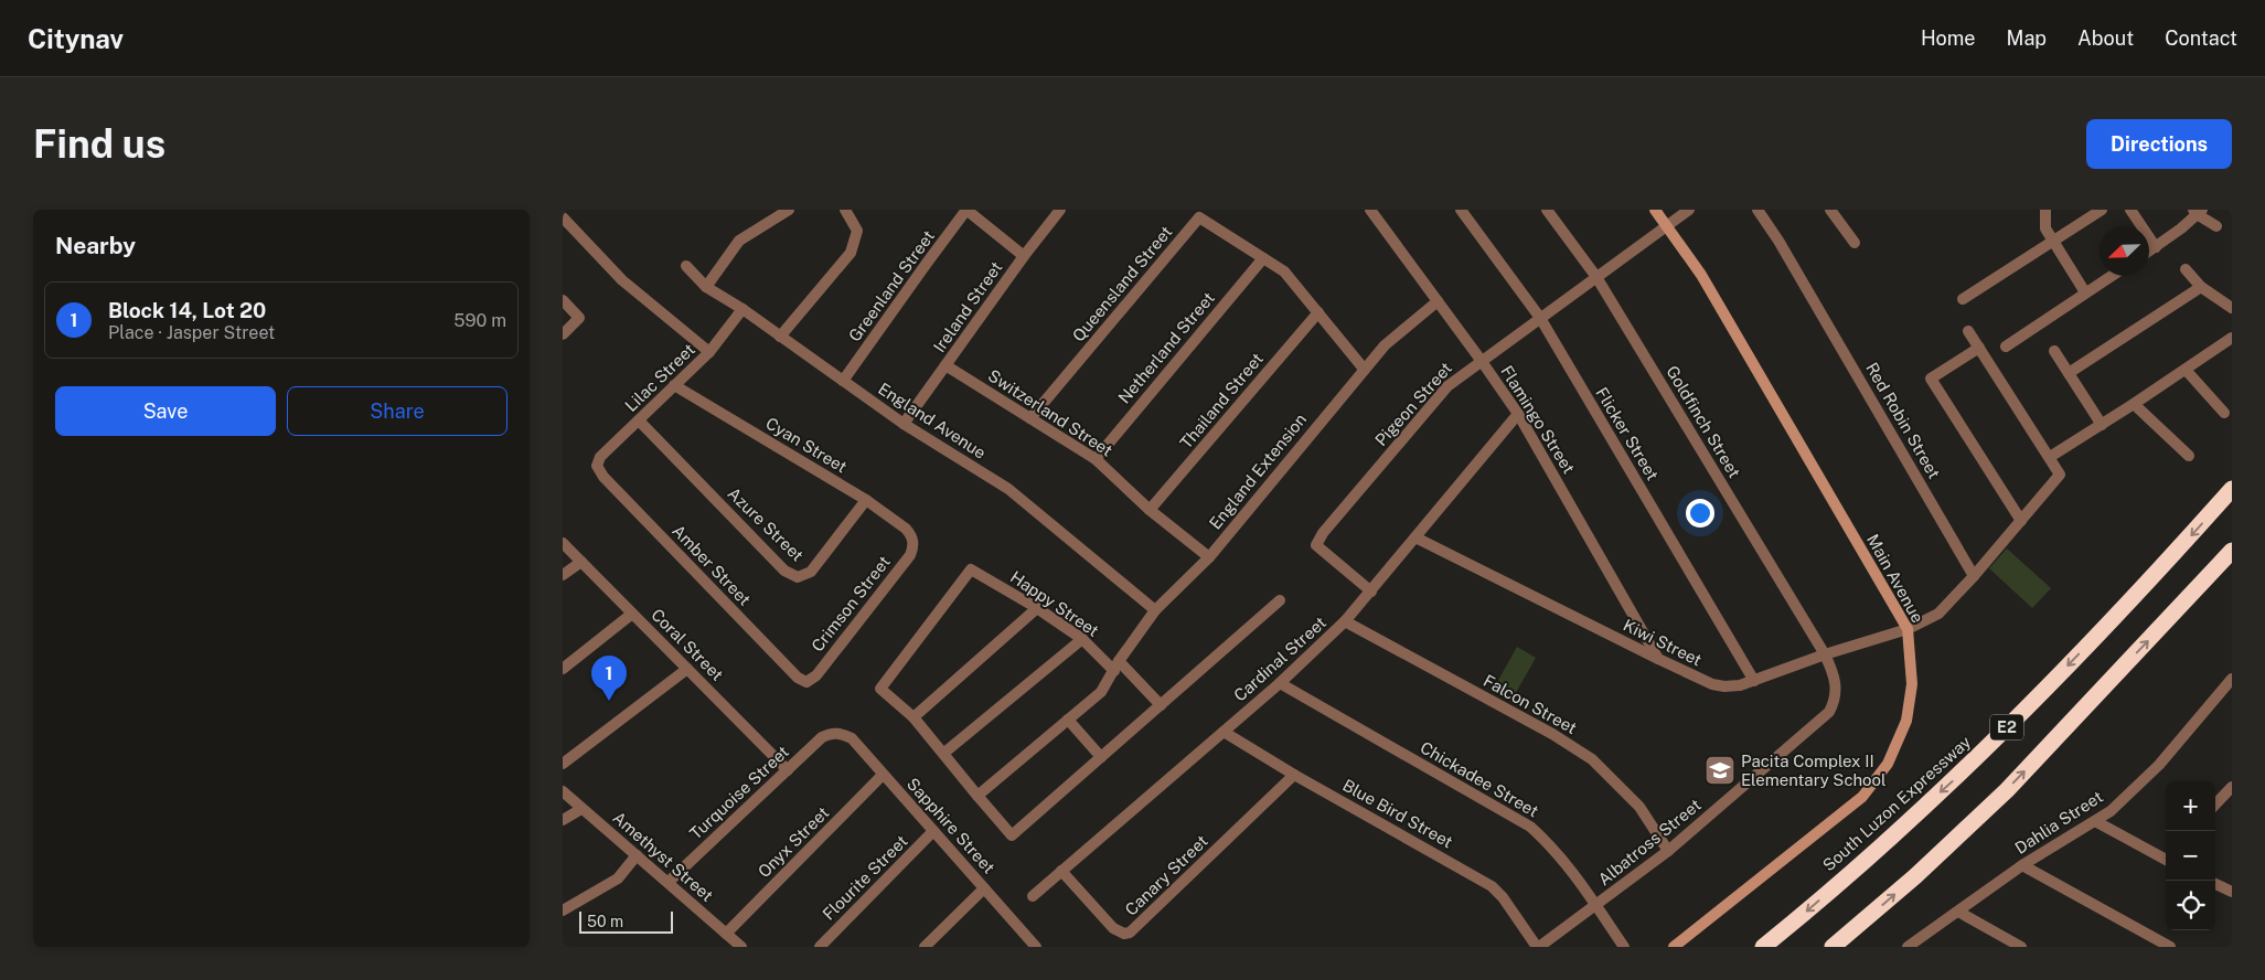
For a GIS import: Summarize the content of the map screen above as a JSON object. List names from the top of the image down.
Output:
{
  "streets": {
    "highway": ["E2", "South Luzon Expressway"],
    "street": [
      "Queensland Street",
      "Greenland Street",
      "Ireland Street",
      "Netherland Street",
      "Lilac Street",
      "Thailand Street",
      "Pigeon Street",
      "Switzerland Street",
      "Flamingo Street",
      "England Avenue",
      "Red Robin Street",
      "Goldfinch Street",
      "Flicker Street",
      "Cyan Street",
      "England Extension",
      "Azure Street",
      "Amber Street",
      "Main Avenue",
      "Crimson Street",
      "Happy Street",
      "Kiwi Street",
      "Coral Street",
      "Cardinal Street",
      "Falcon Street",
      "Chickadee Street",
      "Turquoise Street",
      "Blue Bird Street",
      "Dahlia Street",
      "Sapphire Street",
      "Onyx Street",
      "Albatross Street",
      "Amethyst Street",
      "Canary Street",
      "Flourite Street"
    ]
  },
  "crossings": [
    ["Queensland Street", "Netherland Street"],
    ["Queensland Street", "Thailand Street"],
    ["Queensland Street", "Switzerland Street"],
    ["Queensland Street", "England Extension"],
    ["Greenland Street", "England Avenue"],
    ["Ireland Street", "Switzerland Street"],
    ["Ireland Street", "England Avenue"],
    ["Netherland Street", "Switzerland Street"],
    ["Lilac Street", "England Avenue"],
    ["Lilac Street", "Cyan Street"],
    ["Lilac Street", "Azure Street"],
    ["Lilac Street", "Amber Street"],
    ["Thailand Street", "Switzerland Street"],
    ["Pigeon Street", "Flamingo Street"],
    ["Pigeon Street", "Goldfinch Street"],
    ["Pigeon Street", "Flicker Street"],
    ["Pigeon Street", "Main Avenue"],
    ["Pigeon Street", "Cardinal Street"],
    ["Switzerland Street", "England Extension"],
    ["Flamingo Street", "England Extension"],
    ["Flamingo Street", "Kiwi Street"],
    ["Flamingo Street", "Cardinal Street"],
    ["England Avenue", "England Extension"],
    ["Goldfinch Street", "Kiwi Street"],
    ["Goldfinch Street", "Albatross Street"],
    ["Flicker Street", "Kiwi Street"],
    ["Cyan Street", "Azure Street"],
    ["Cyan Street", "Crimson Street"],
    ["England Extension", "Happy Street"],
    ["Amber Street", "Crimson Street"],
    ["Main Avenue", "Kiwi Street"],
    ["Kiwi Street", "Cardinal Street"],
    ["Kiwi Street", "Albatross Street"],
    ["Coral Street", "Turquoise Street"],
    ["Cardinal Street", "Falcon Street"],
    ["Cardinal Street", "Chickadee Street"],
    ["Cardinal Street", "Blue Bird Street"],
    ["Cardinal Street", "Canary Street"],
    ["Falcon Street", "Albatross Street"],
    ["Chickadee Street", "Albatross Street"],
    ["Turquoise Street", "Sapphire Street"],
    ["Turquoise Street", "Amethyst Street"],
    ["Blue Bird Street", "Albatross Street"],
    ["Blue Bird Street", "Canary Street"],
    ["Sapphire Street", "Onyx Street"],
    ["Sapphire Street", "Flourite Street"],
    ["Onyx Street", "Amethyst Street"]
  ],
  "places": {
    "school or university": ["Pacita Complex II Elementary School"]
  },
  "scale_bar": "50 m",
  "north": "bottom left",
  "page": {
    "header": "Citynav",
    "nav": [
      "Home",
      "Map",
      "About",
      "Contact"
    ],
    "buttons": [
      "Directions",
      ["Save", "Share"]
    ],
    "title": "Find us",
    "heading": "Nearby",
    "list": [
      {
        "mark": "1",
        "name": "Block 14, Lot 20",
        "note": "Place · Jasper Street",
        "value": "590 m"
      }
    ],
    "pins": "1",
    "map_buttons": ["+", "−"],
    "scale": "50 m"
  }
}
